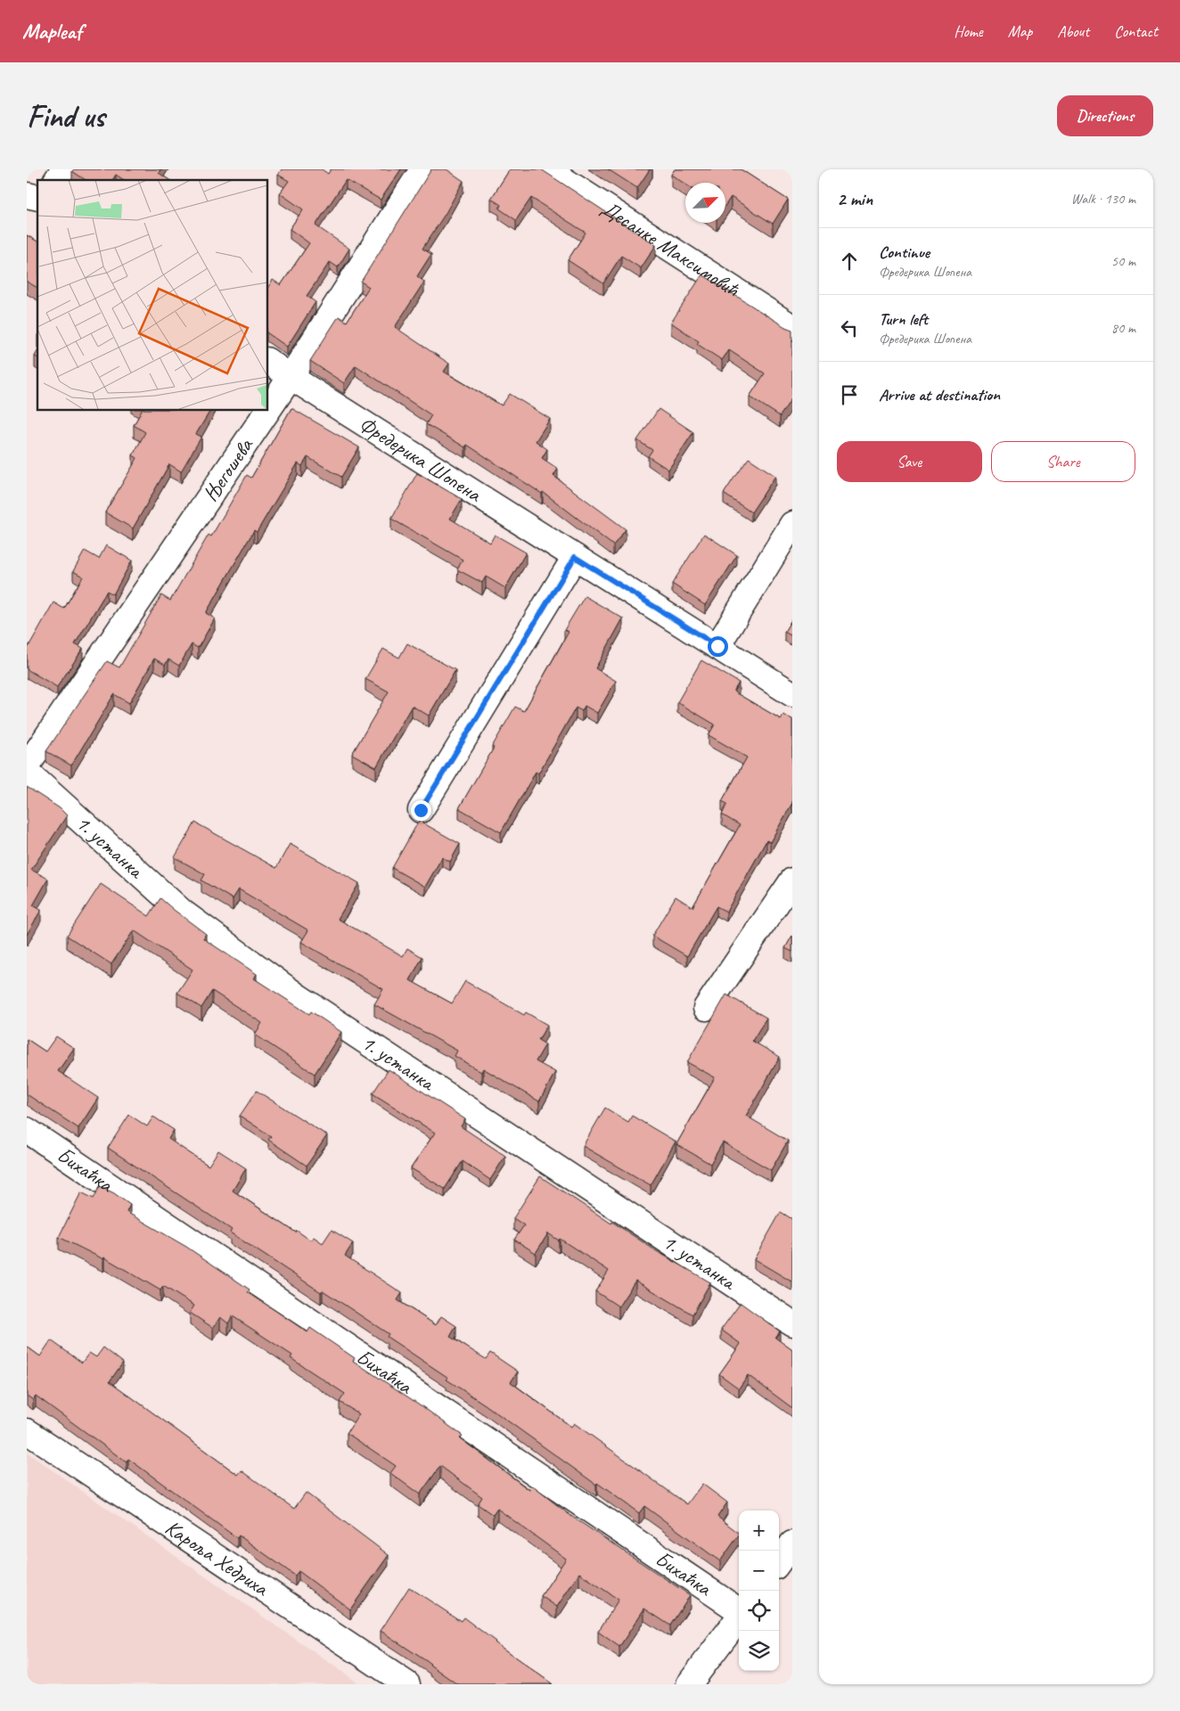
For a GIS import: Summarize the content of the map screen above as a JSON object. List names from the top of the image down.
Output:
{
  "streets": {
    "street": [
      "Десанке Максимовић",
      "Фредерика Шопена",
      "Његошева",
      "1. устанка",
      "Бихаћка",
      "Кароља Хедриха"
    ]
  },
  "crossings": [
    ["Фредерика Шопена", "Његошева"]
  ],
  "north": "top right",
  "page": {
    "header": "Mapleaf",
    "nav": [
      "Home",
      "Map",
      "About",
      "Contact"
    ],
    "buttons": [
      "Directions",
      ["Save", "Share"]
    ],
    "title": "Find us",
    "heading": ["2 min", "Walk · 130 m"],
    "list": [
      ["Continue", "Фредерика Шопена", "50 m"],
      ["Turn left", "Фредерика Шопена", "80 m"],
      "Arrive at destination"
    ],
    "map_buttons": ["+", "−"]
  }
}
